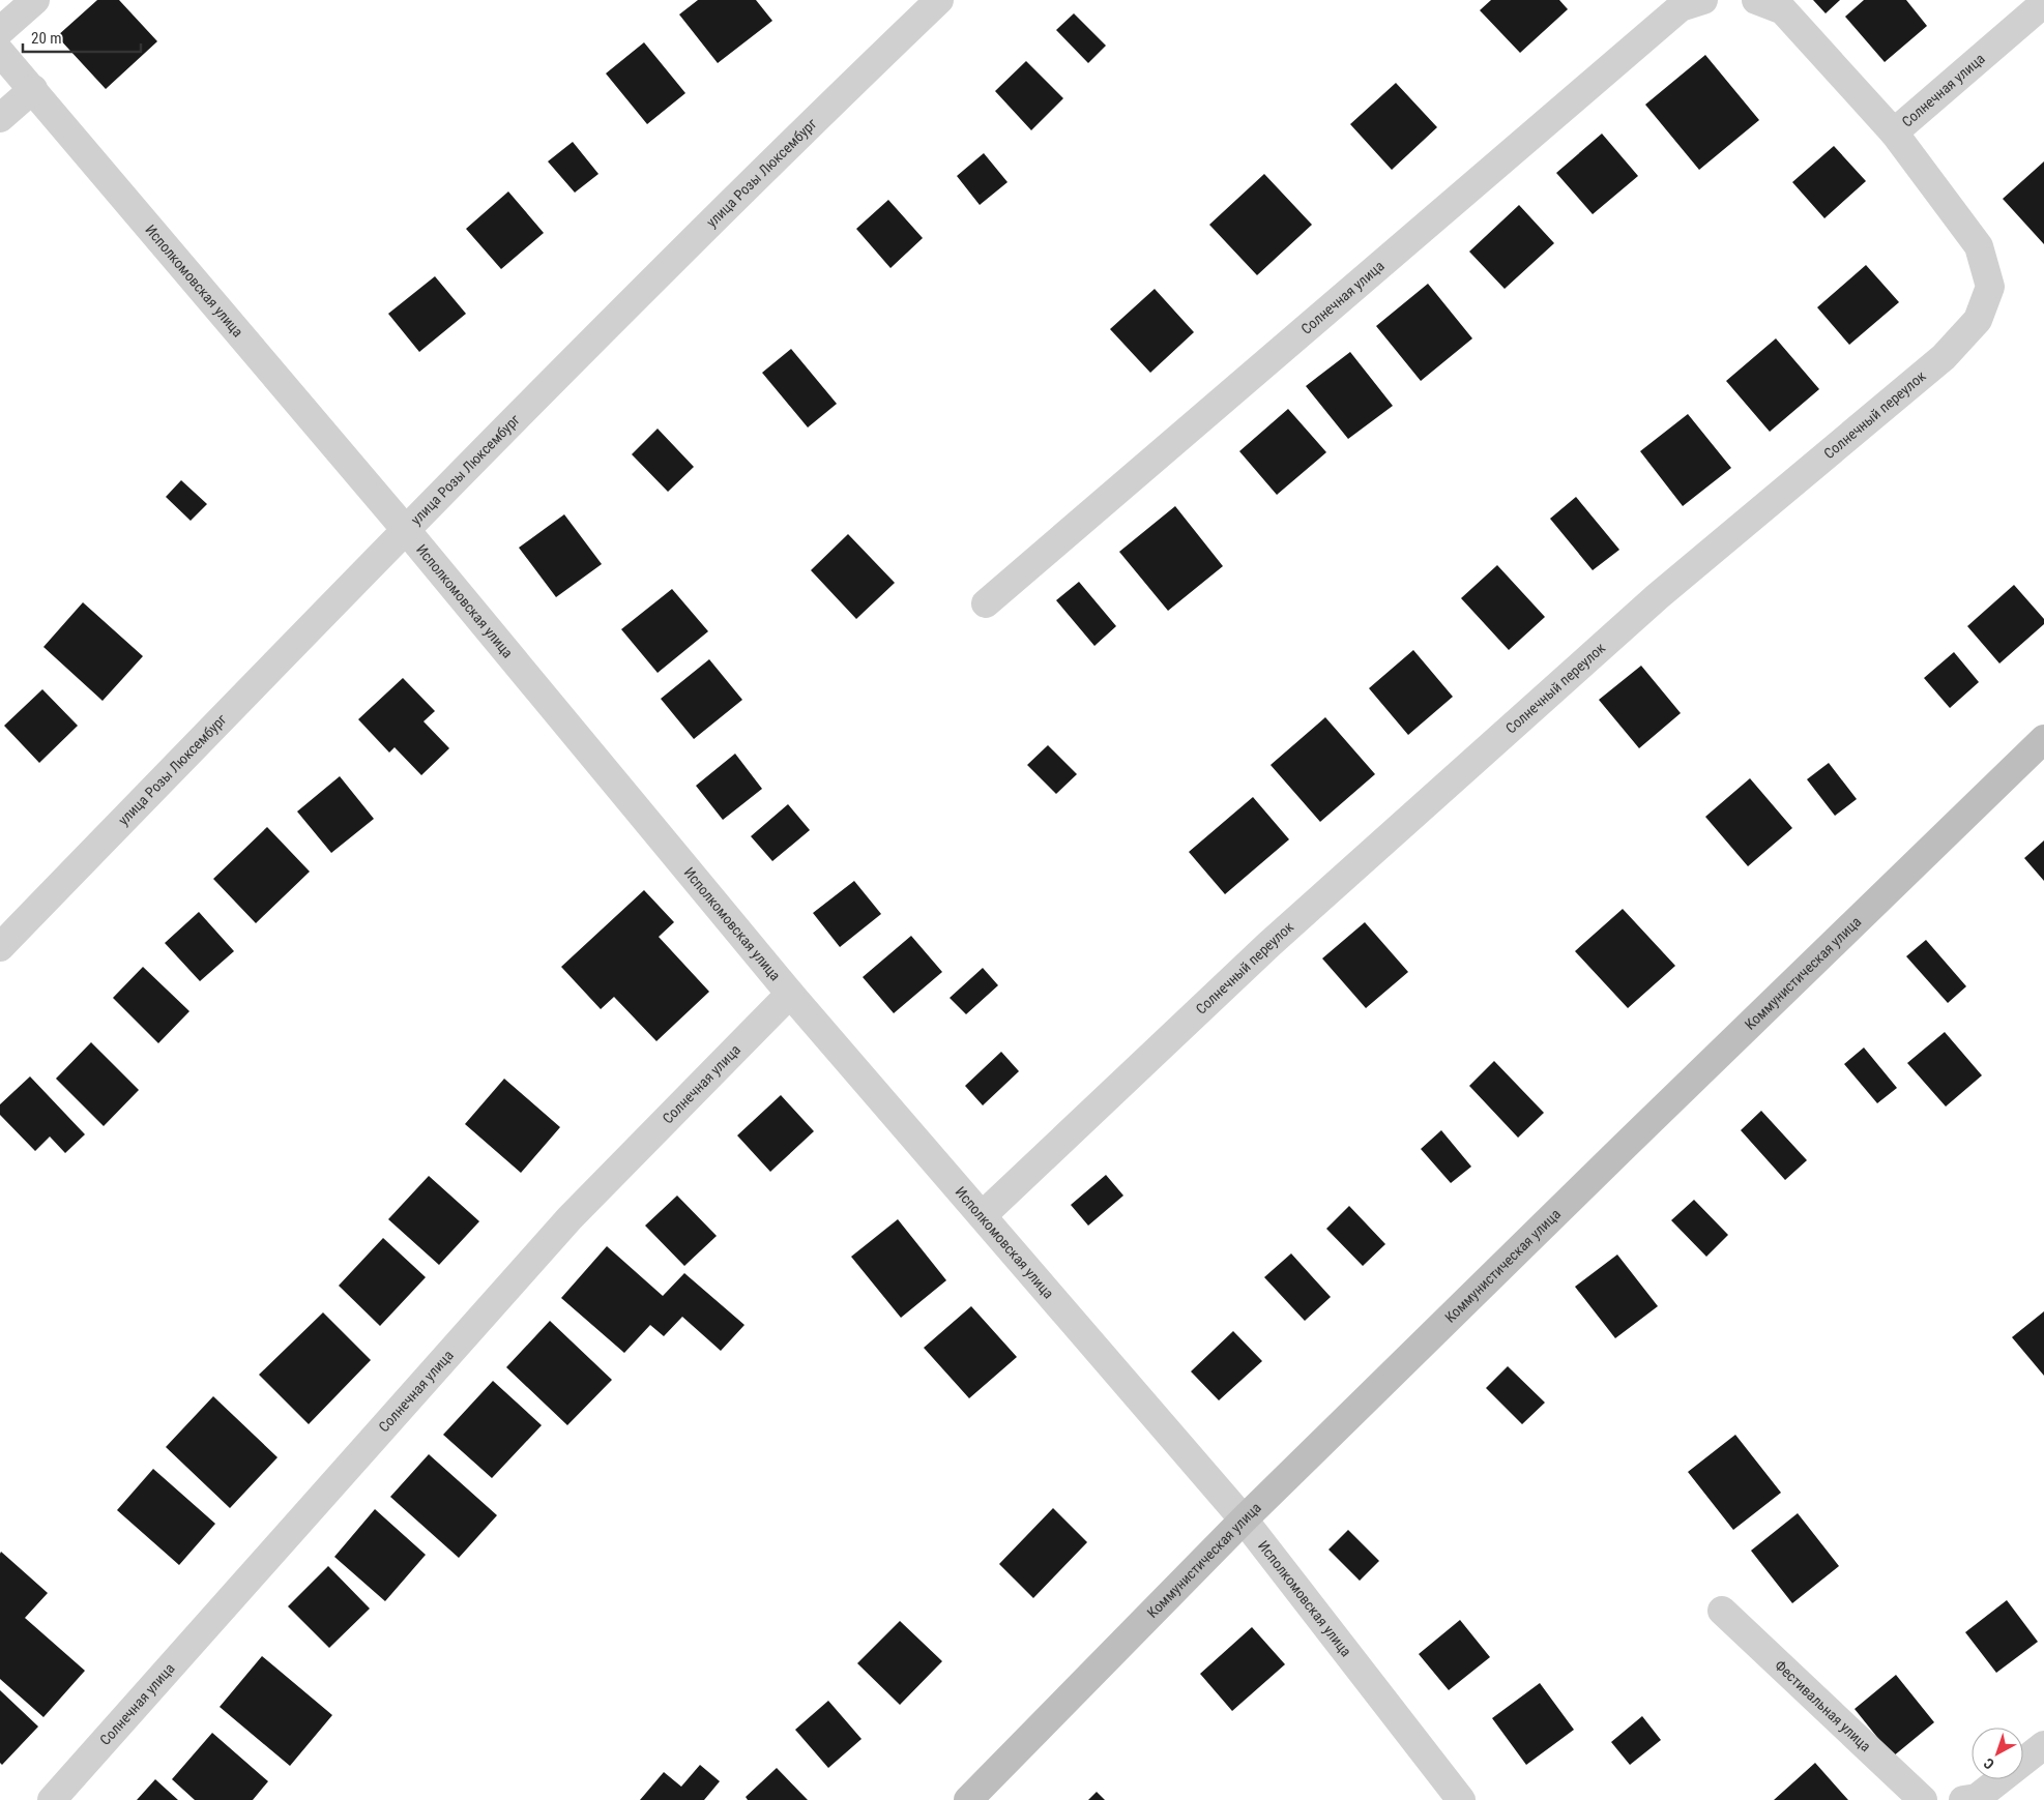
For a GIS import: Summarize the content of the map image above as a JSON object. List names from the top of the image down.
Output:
{
  "streets": {
    "main road": ["Коммунистическая улица"],
    "street": [
      "Солнечная улица",
      "улица Розы Люксембург",
      "Исполкомовская улица",
      "Солнечный переулок",
      "Фестивальная улица"
    ]
  },
  "crossings": [
    ["Солнечная улица", "Исполкомовская улица"],
    ["Солнечная улица", "Солнечный переулок"],
    ["улица Розы Люксембург", "Исполкомовская улица"],
    ["Исполкомовская улица", "Солнечный переулок"],
    ["Исполкомовская улица", "Коммунистическая улица"]
  ],
  "scale_bar": "20 m",
  "north": "bottom left"
}
